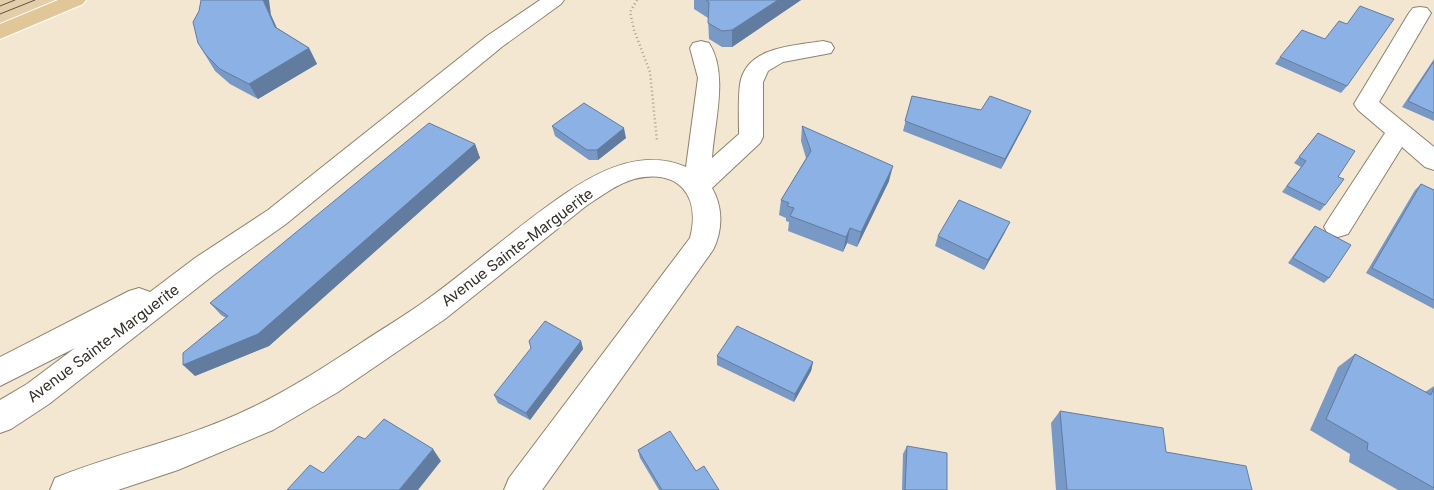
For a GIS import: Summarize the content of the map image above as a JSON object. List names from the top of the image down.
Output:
{
  "streets": {
    "street": ["Avenue Sainte-Marguerite"]
  }
}
